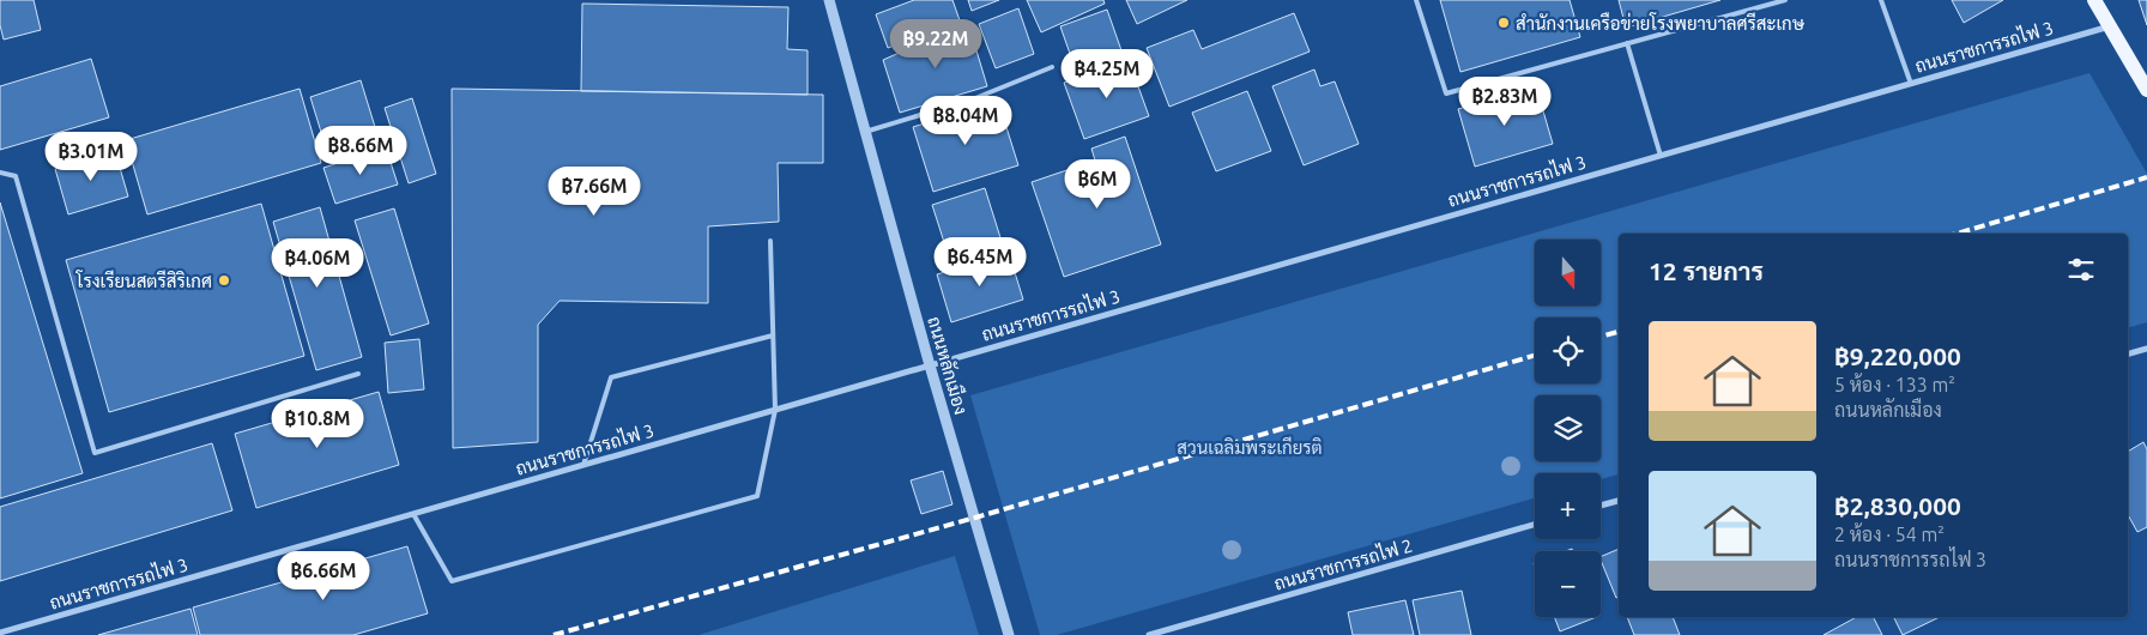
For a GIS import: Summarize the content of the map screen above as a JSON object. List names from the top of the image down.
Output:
{
  "streets": {
    "street": ["ถนนราชการรถไฟ 3", "ถนนหลักเมือง", "ถนนราชการรถไฟ 2"]
  },
  "crossings": [
    ["ถนนราชการรถไฟ 3", "ถนนหลักเมือง"]
  ],
  "parks": ["สวนเฉลิมพระเกียรติ"],
  "places": ["สำนักงานเครือข่ายโรงพยาบาลศรีสะเกษ", "โรงเรียนสตรีสิริเกศ"],
  "north": "bottom",
  "page": {
    "price": [
      "฿9.22M",
      "฿4.25M",
      "฿2.83M",
      "฿8.04M",
      "฿8.66M",
      "฿3.01M",
      "฿6M",
      "฿7.66M",
      "฿6.45M",
      "฿4.06M",
      "฿10.8M",
      "฿6.66M"
    ],
    "heading": "12 รายการ",
    "map_buttons": ["+", "−"],
    "list": [
      {
        "name": "฿9,220,000",
        "note": "5 ห้อง · 133 m² · ถนนหลักเมือง"
      },
      {
        "name": "฿2,830,000",
        "note": "2 ห้อง · 54 m² · ถนนราชการรถไฟ 3"
      }
    ]
  }
}
